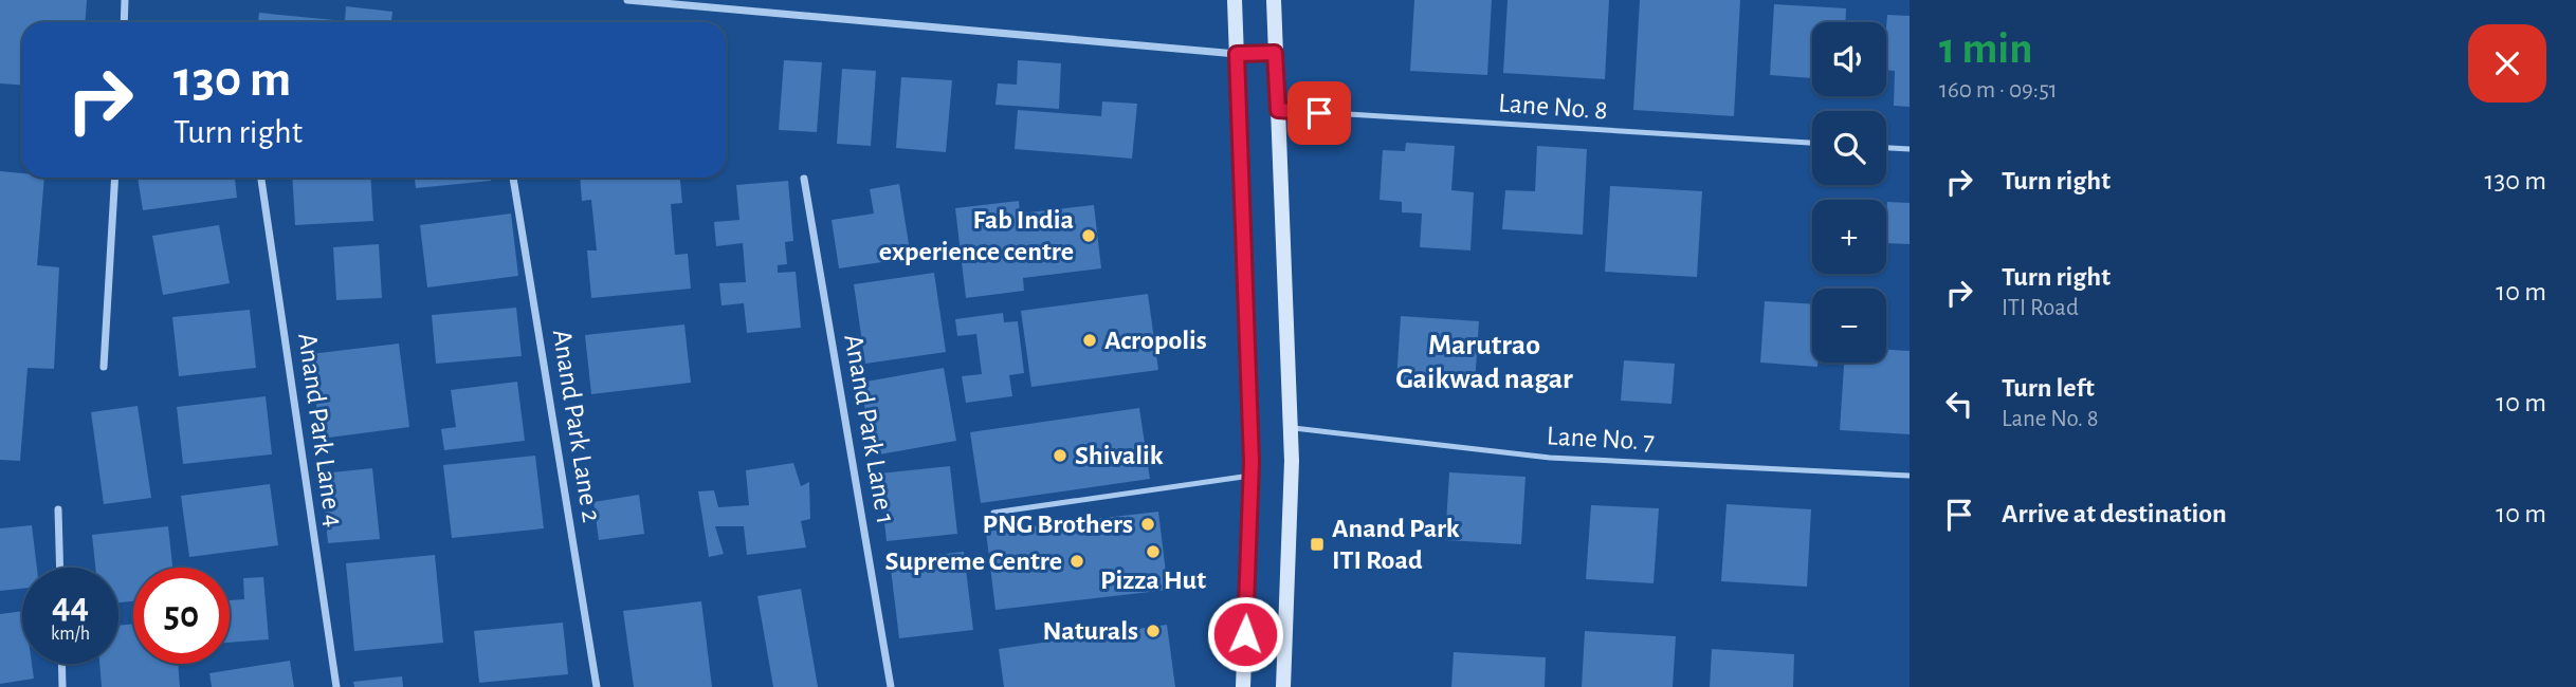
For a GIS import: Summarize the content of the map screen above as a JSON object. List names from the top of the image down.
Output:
{
  "streets": {
    "street": ["Anand Park Lane 2", "Anand Park Lane 1", "Anand Park Lane 4"],
    "lane": ["Lane No. 8", "Lane No. 7"]
  },
  "districts": ["Marutrao Gaikwad nagar"],
  "places": {
    "other": [
      "Fab India experience centre",
      "Acropolis",
      "Shivalik",
      "PNG Brothers",
      "Pizza Hut",
      "Supreme Centre",
      "Naturals"
    ],
    "transit": ["Anand Park ITI Road"]
  },
  "page": {
    "heading": ["1 min", "160 m · 09:51"],
    "map_buttons": ["+", "−"],
    "turn": ["130 m", "Turn right"],
    "list": [
      {
        "name": "Turn right",
        "value": "130 m"
      },
      {
        "name": "Turn right",
        "note": "ITI Road",
        "value": "10 m"
      },
      {
        "name": "Turn left",
        "note": "Lane No. 8",
        "value": "10 m"
      },
      {
        "name": "Arrive at destination",
        "value": "10 m"
      }
    ],
    "speed": "44 km/h",
    "limit": "50"
  }
}
